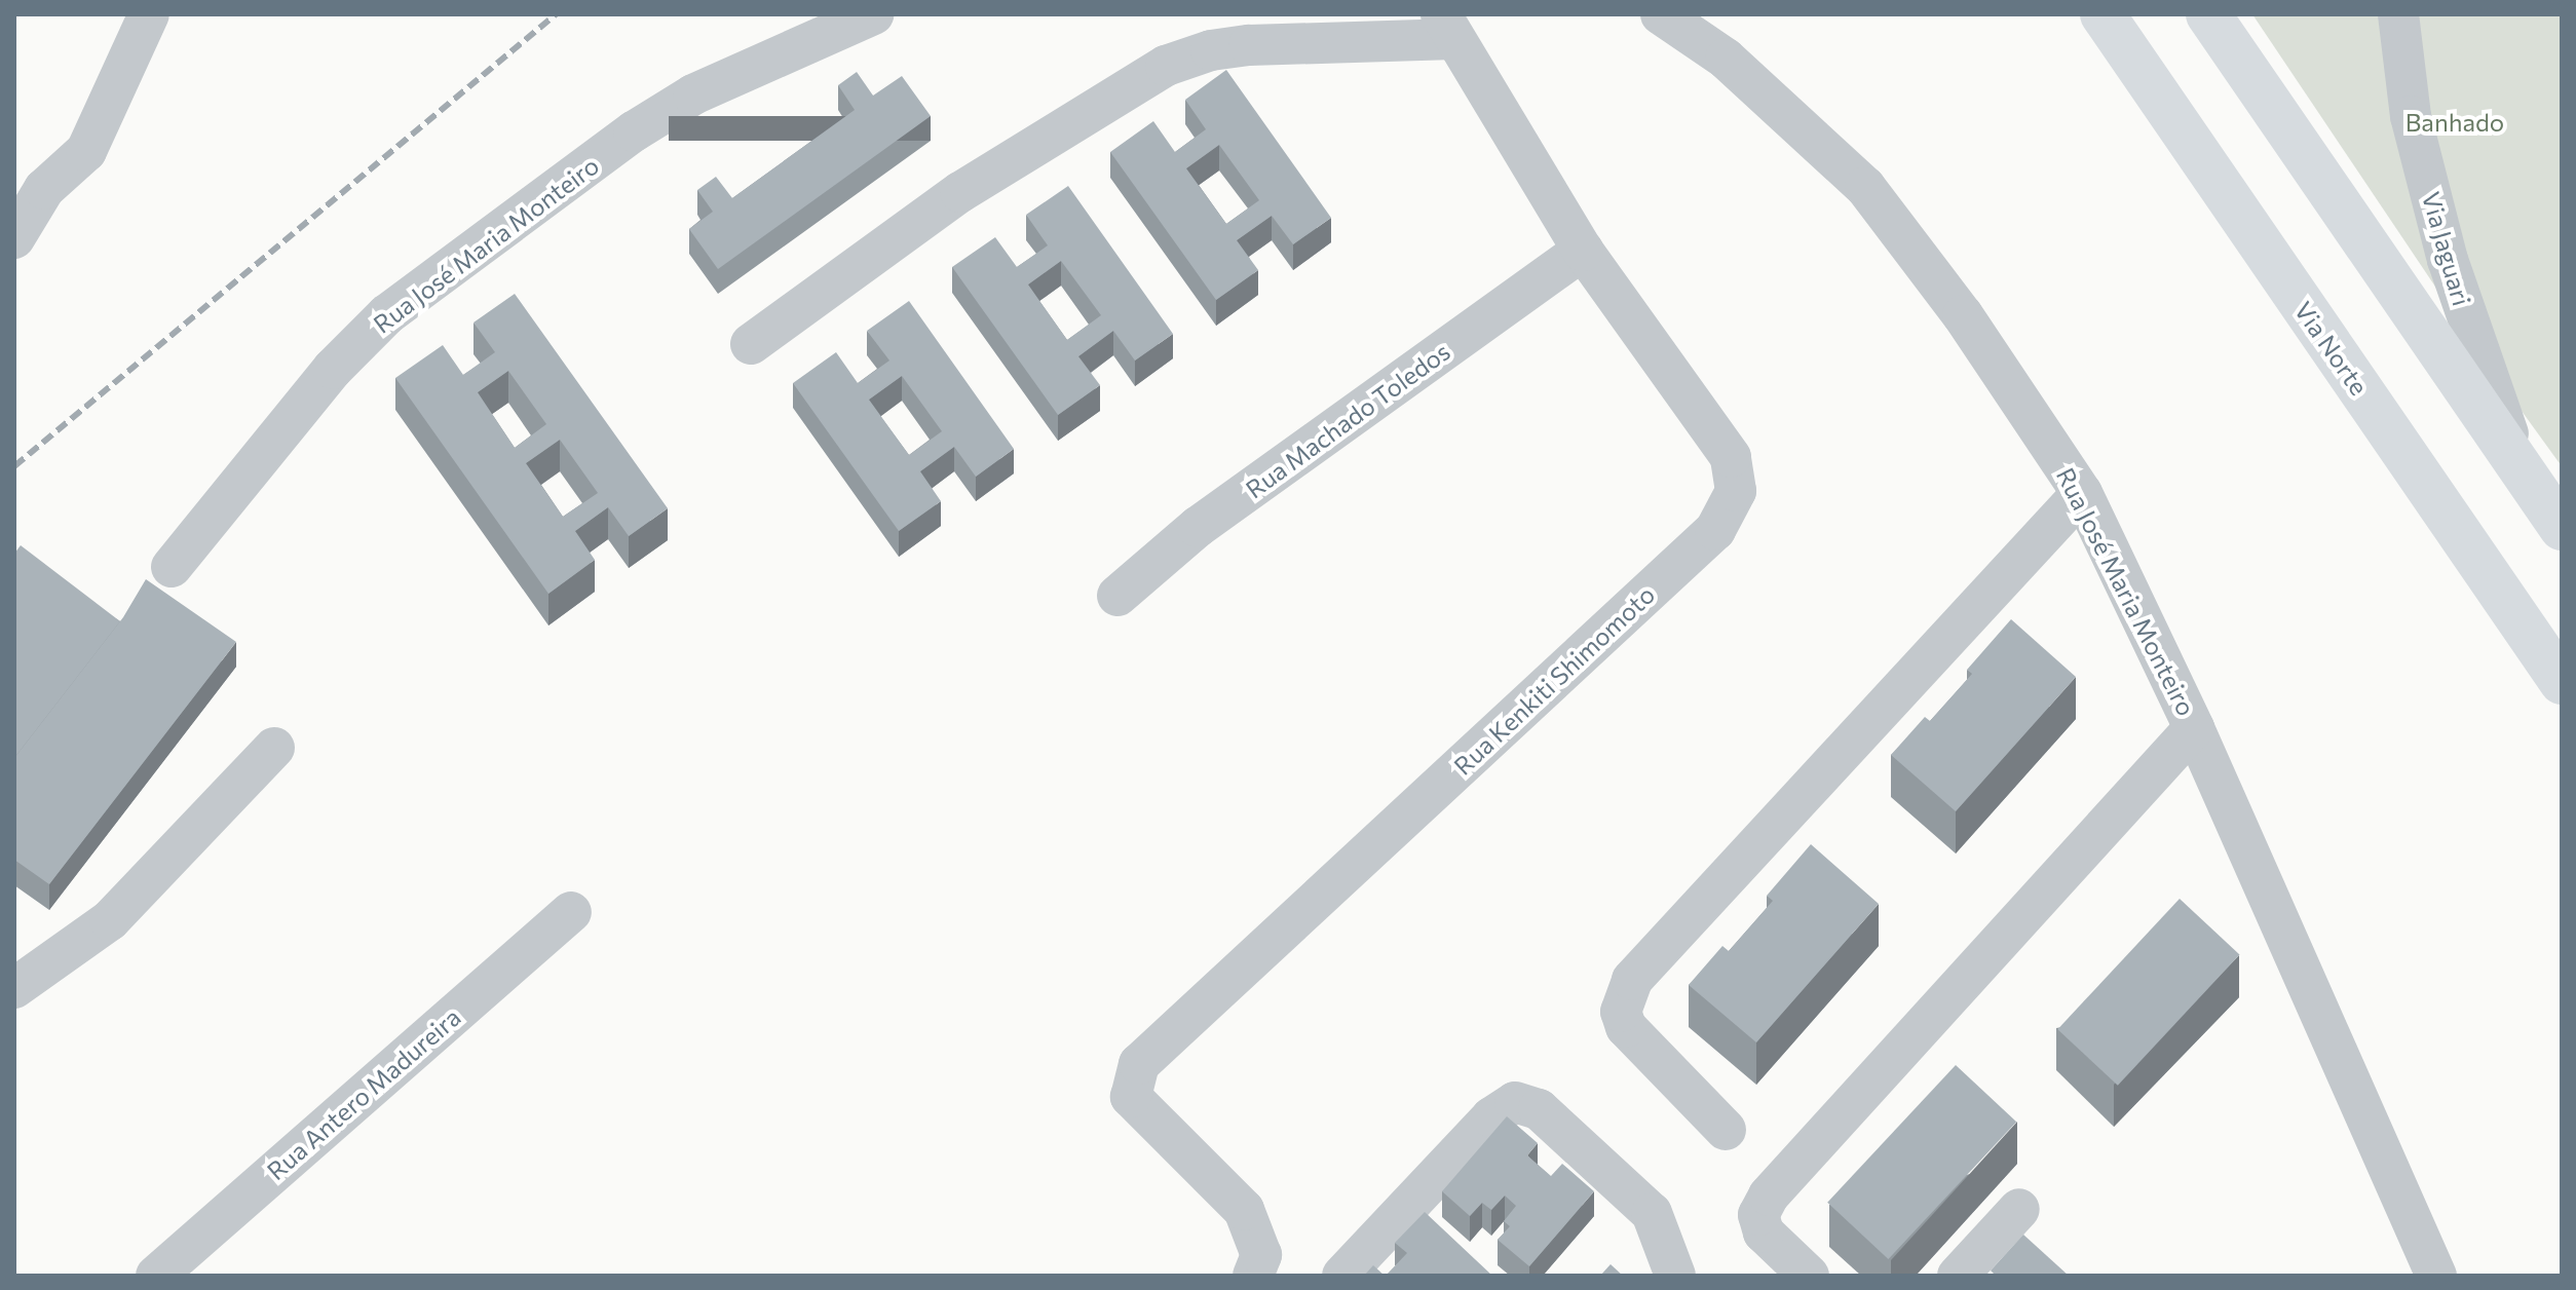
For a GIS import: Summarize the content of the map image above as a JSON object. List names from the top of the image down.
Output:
{
  "streets": {
    "main road": ["Via Norte"],
    "street": [
      "Rua José Maria Monteiro",
      "Via Jaguari",
      "Rua Machado Toledos",
      "Rua Kenkiti Shimomoto",
      "Rua Antero Madureira"
    ]
  },
  "crossings": [
    ["Rua Machado Toledos", "Rua Kenkiti Shimomoto"]
  ],
  "parks": ["Banhado"]
}
